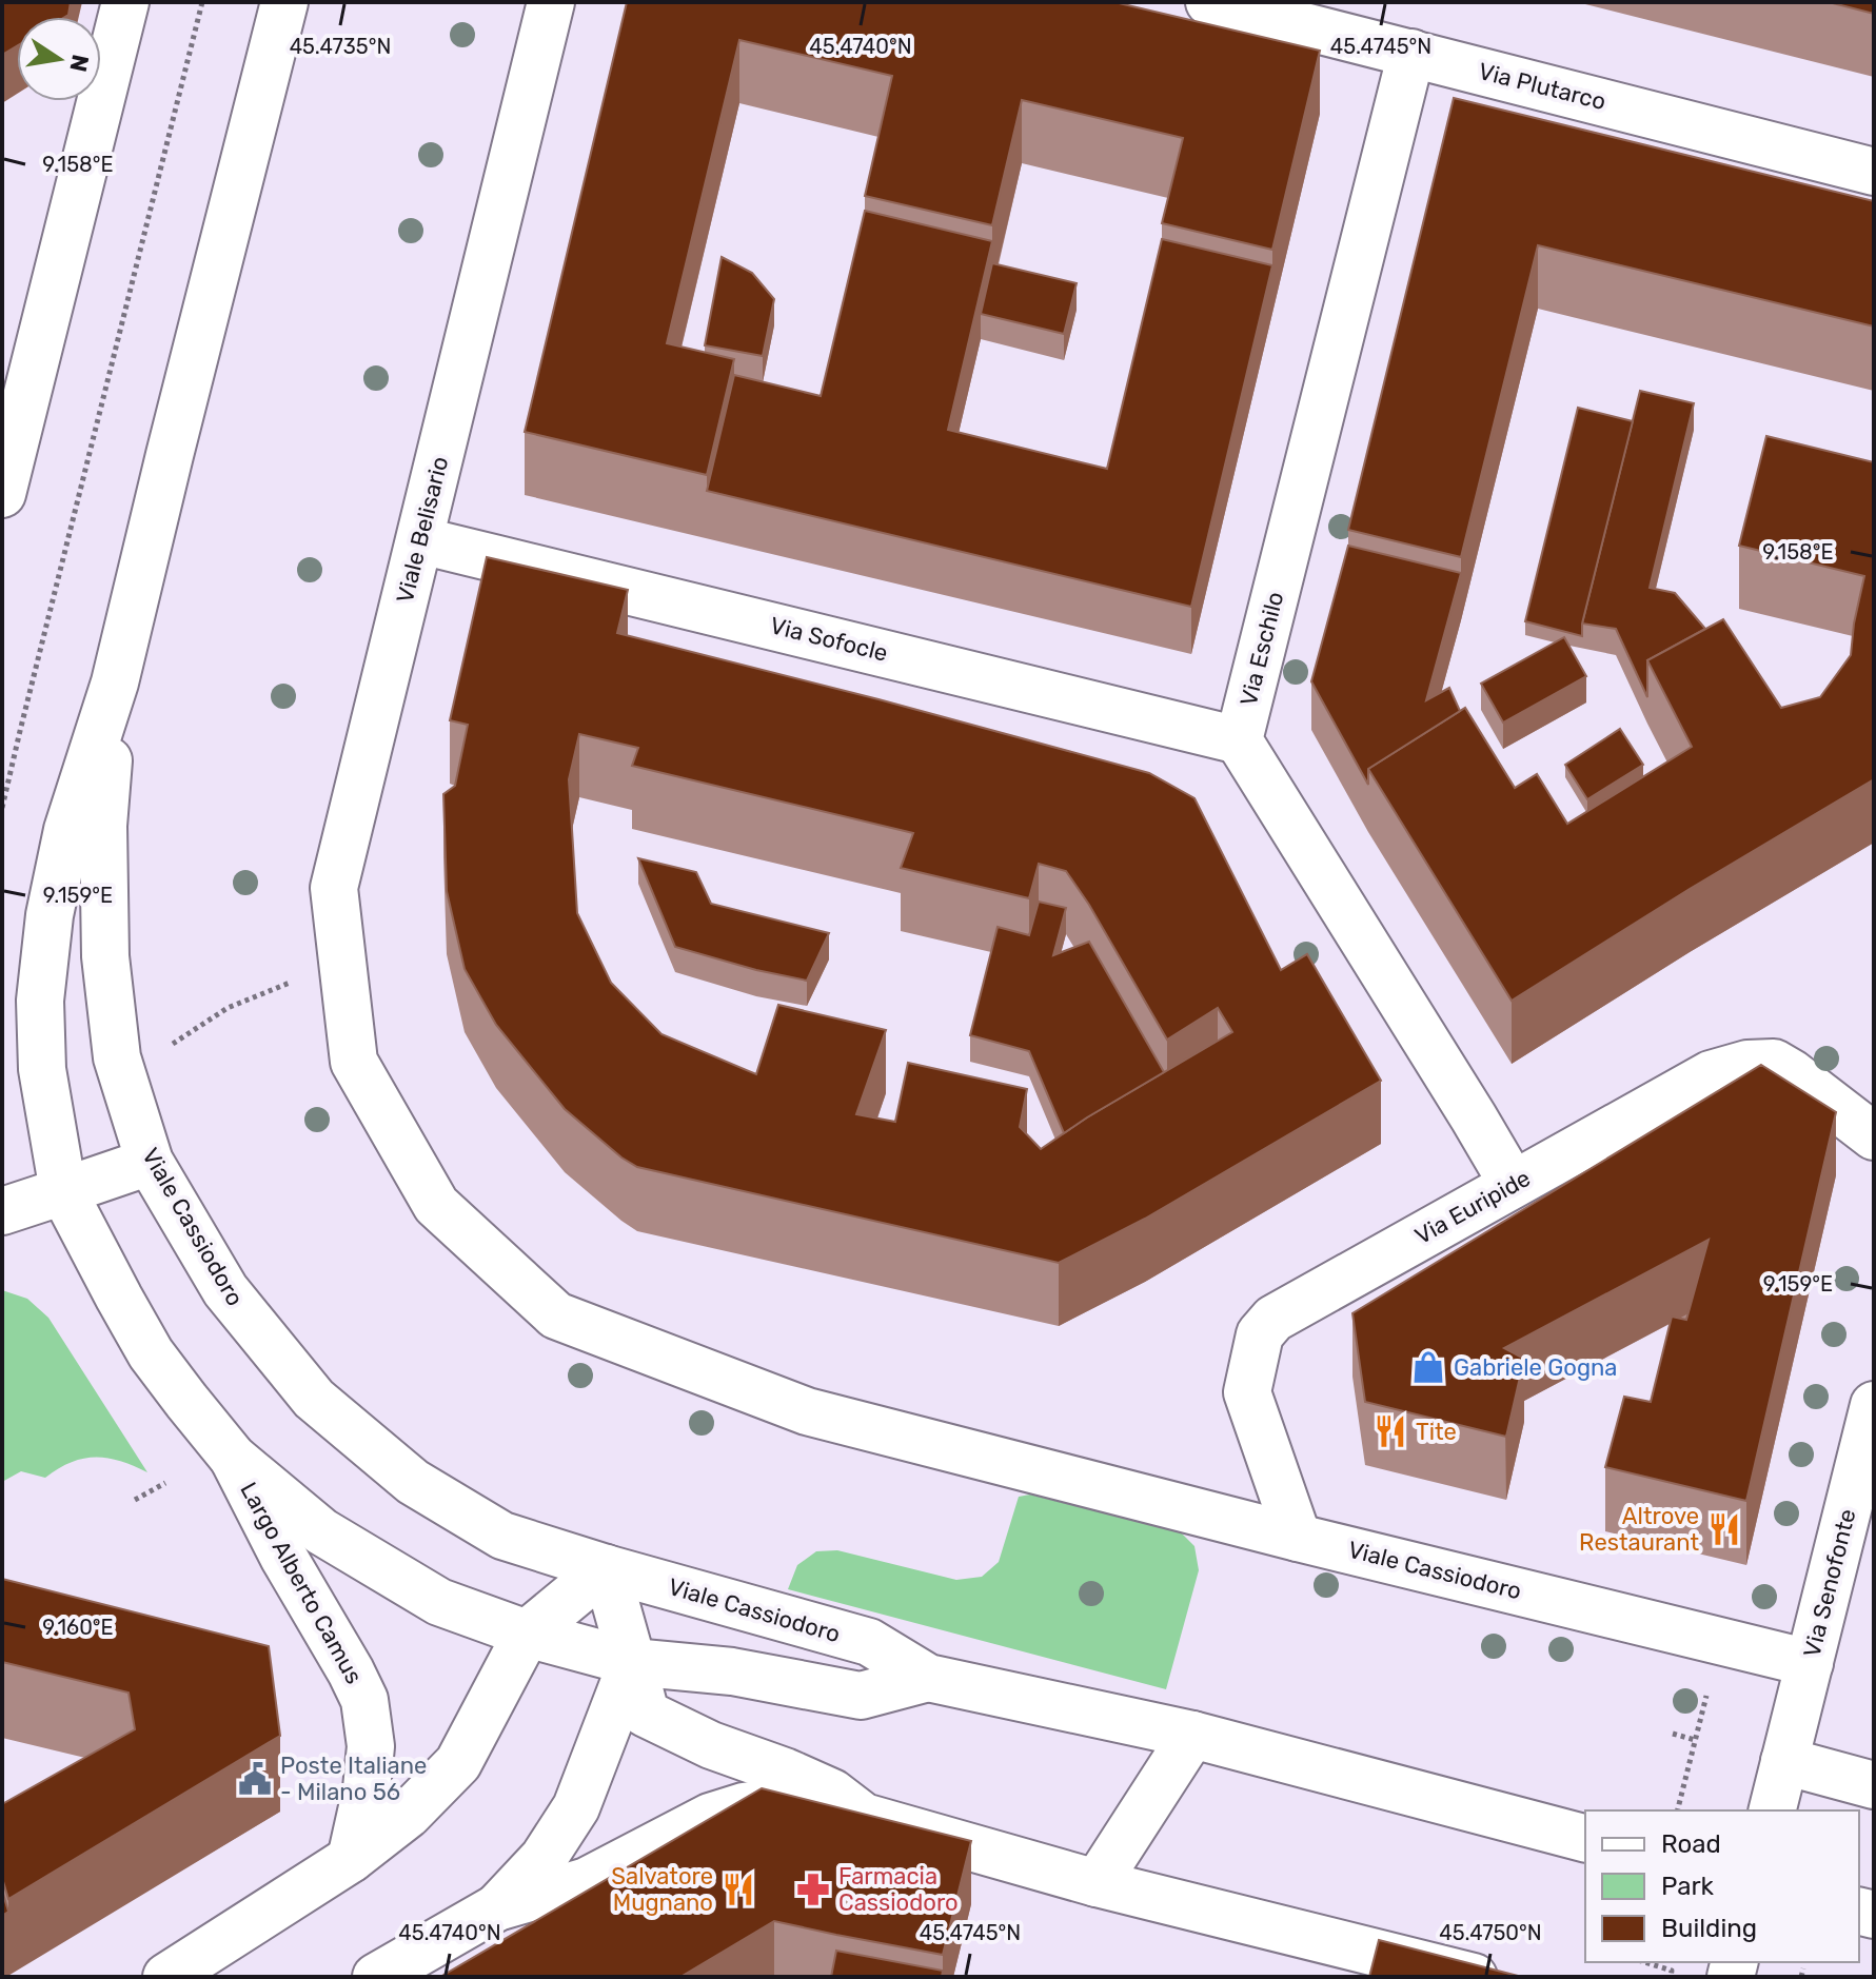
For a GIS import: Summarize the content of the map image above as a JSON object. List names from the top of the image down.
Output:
{
  "streets": {
    "street": [
      "Via Plutarco",
      "Viale Belisario",
      "Via Sofocle",
      "Via Eschilo",
      "Via Euripide",
      "Viale Cassiodoro",
      "Largo Alberto Camus",
      "Via Senofonte"
    ]
  },
  "crossings": [
    ["Via Plutarco", "Via Eschilo"],
    ["Viale Belisario", "Via Sofocle"],
    ["Viale Belisario", "Viale Cassiodoro"],
    ["Via Sofocle", "Via Eschilo"],
    ["Via Euripide", "Viale Cassiodoro"],
    ["Viale Cassiodoro", "Largo Alberto Camus"],
    ["Viale Cassiodoro", "Via Senofonte"]
  ],
  "places": {
    "shop": ["Gabriele Gogna"],
    "restaurant": ["Tite", "Altrove Restaurant", "Salvatore Mugnano"],
    "public building": ["Poste Italiane - Milano 56"],
    "pharmacy": ["Farmacia Cassiodoro"]
  },
  "legend": ["Road", "Park", "Building"],
  "north": "right",
  "coordinates": [
    "45.4735°N",
    "45.4740°N",
    "45.4745°N",
    "9.158°E",
    "9.159°E",
    "9.160°E",
    "45.4750°N"
  ]
}
